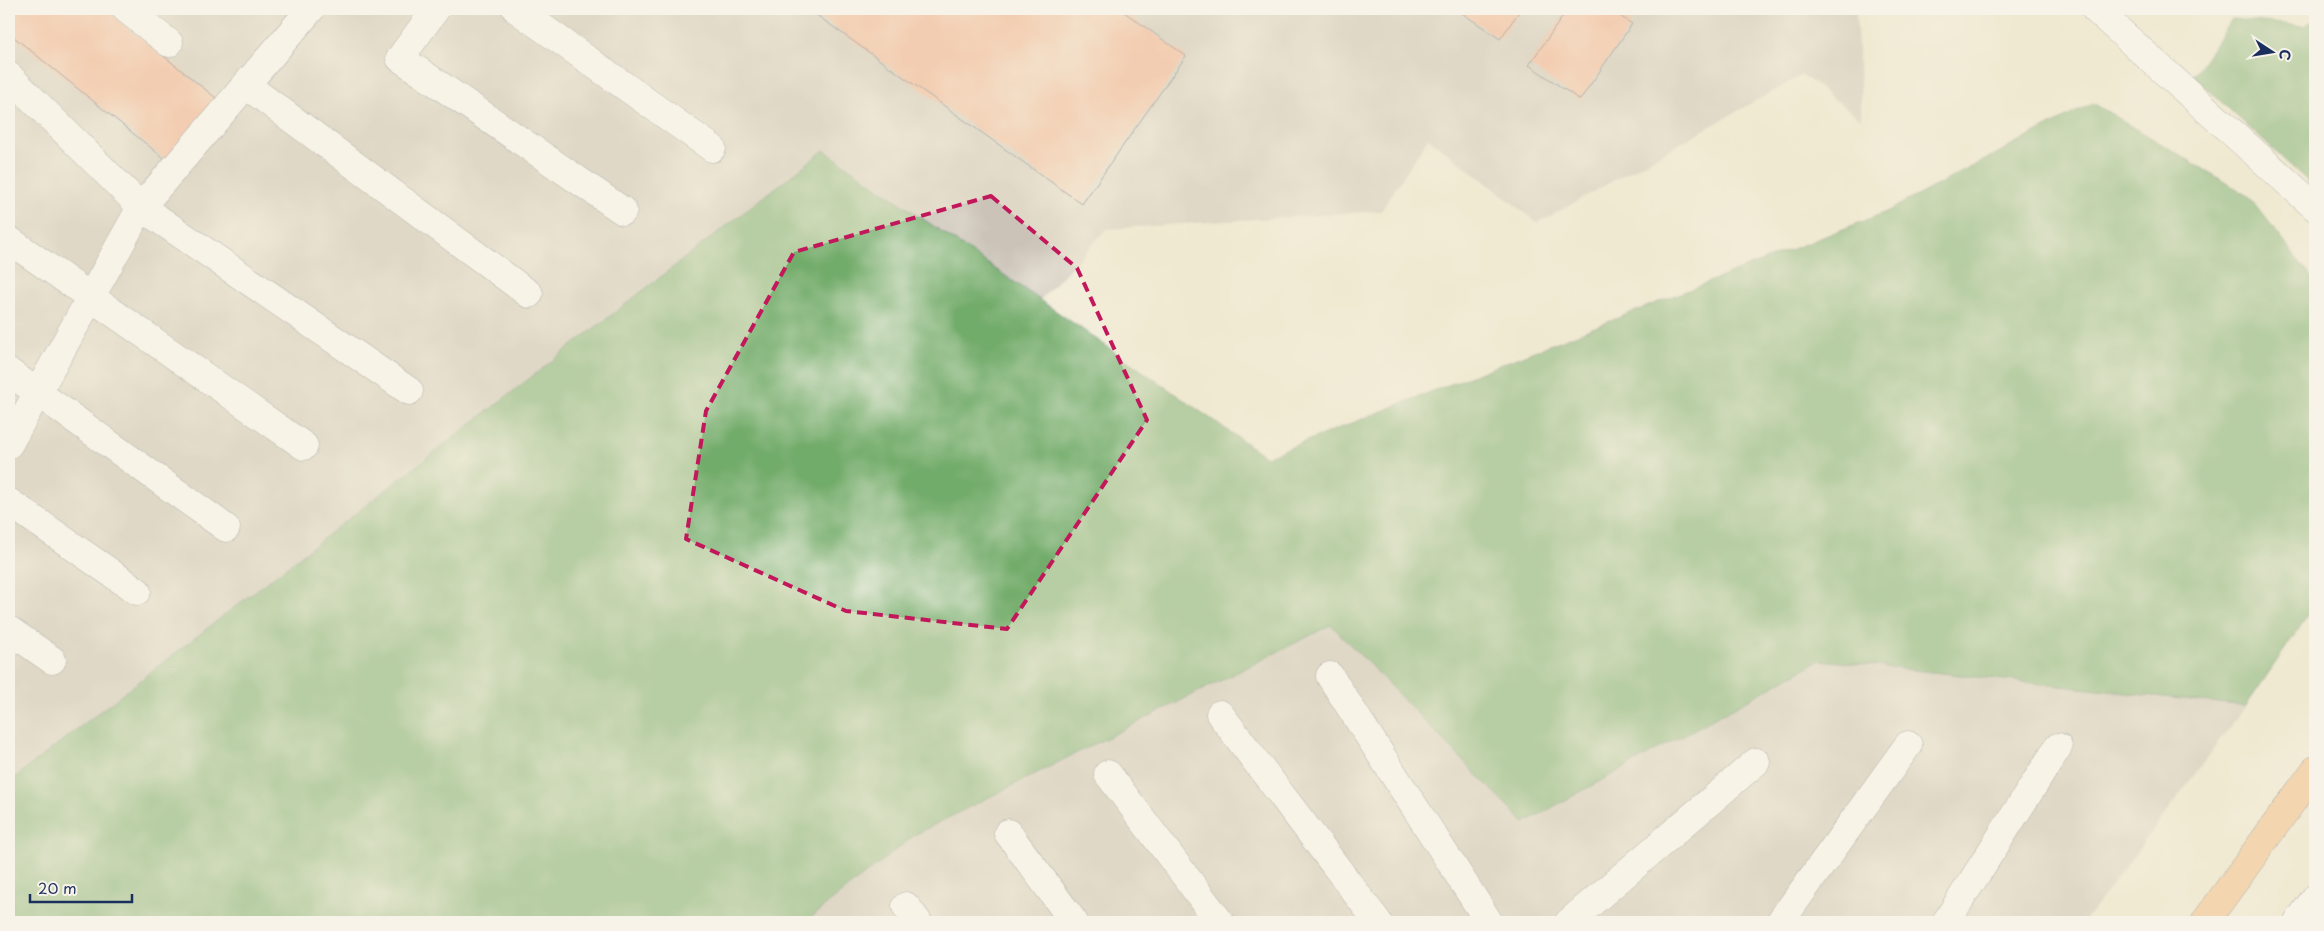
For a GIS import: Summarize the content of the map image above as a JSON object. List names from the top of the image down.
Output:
{
  "scale_bar": "20 m",
  "north": "right"
}
